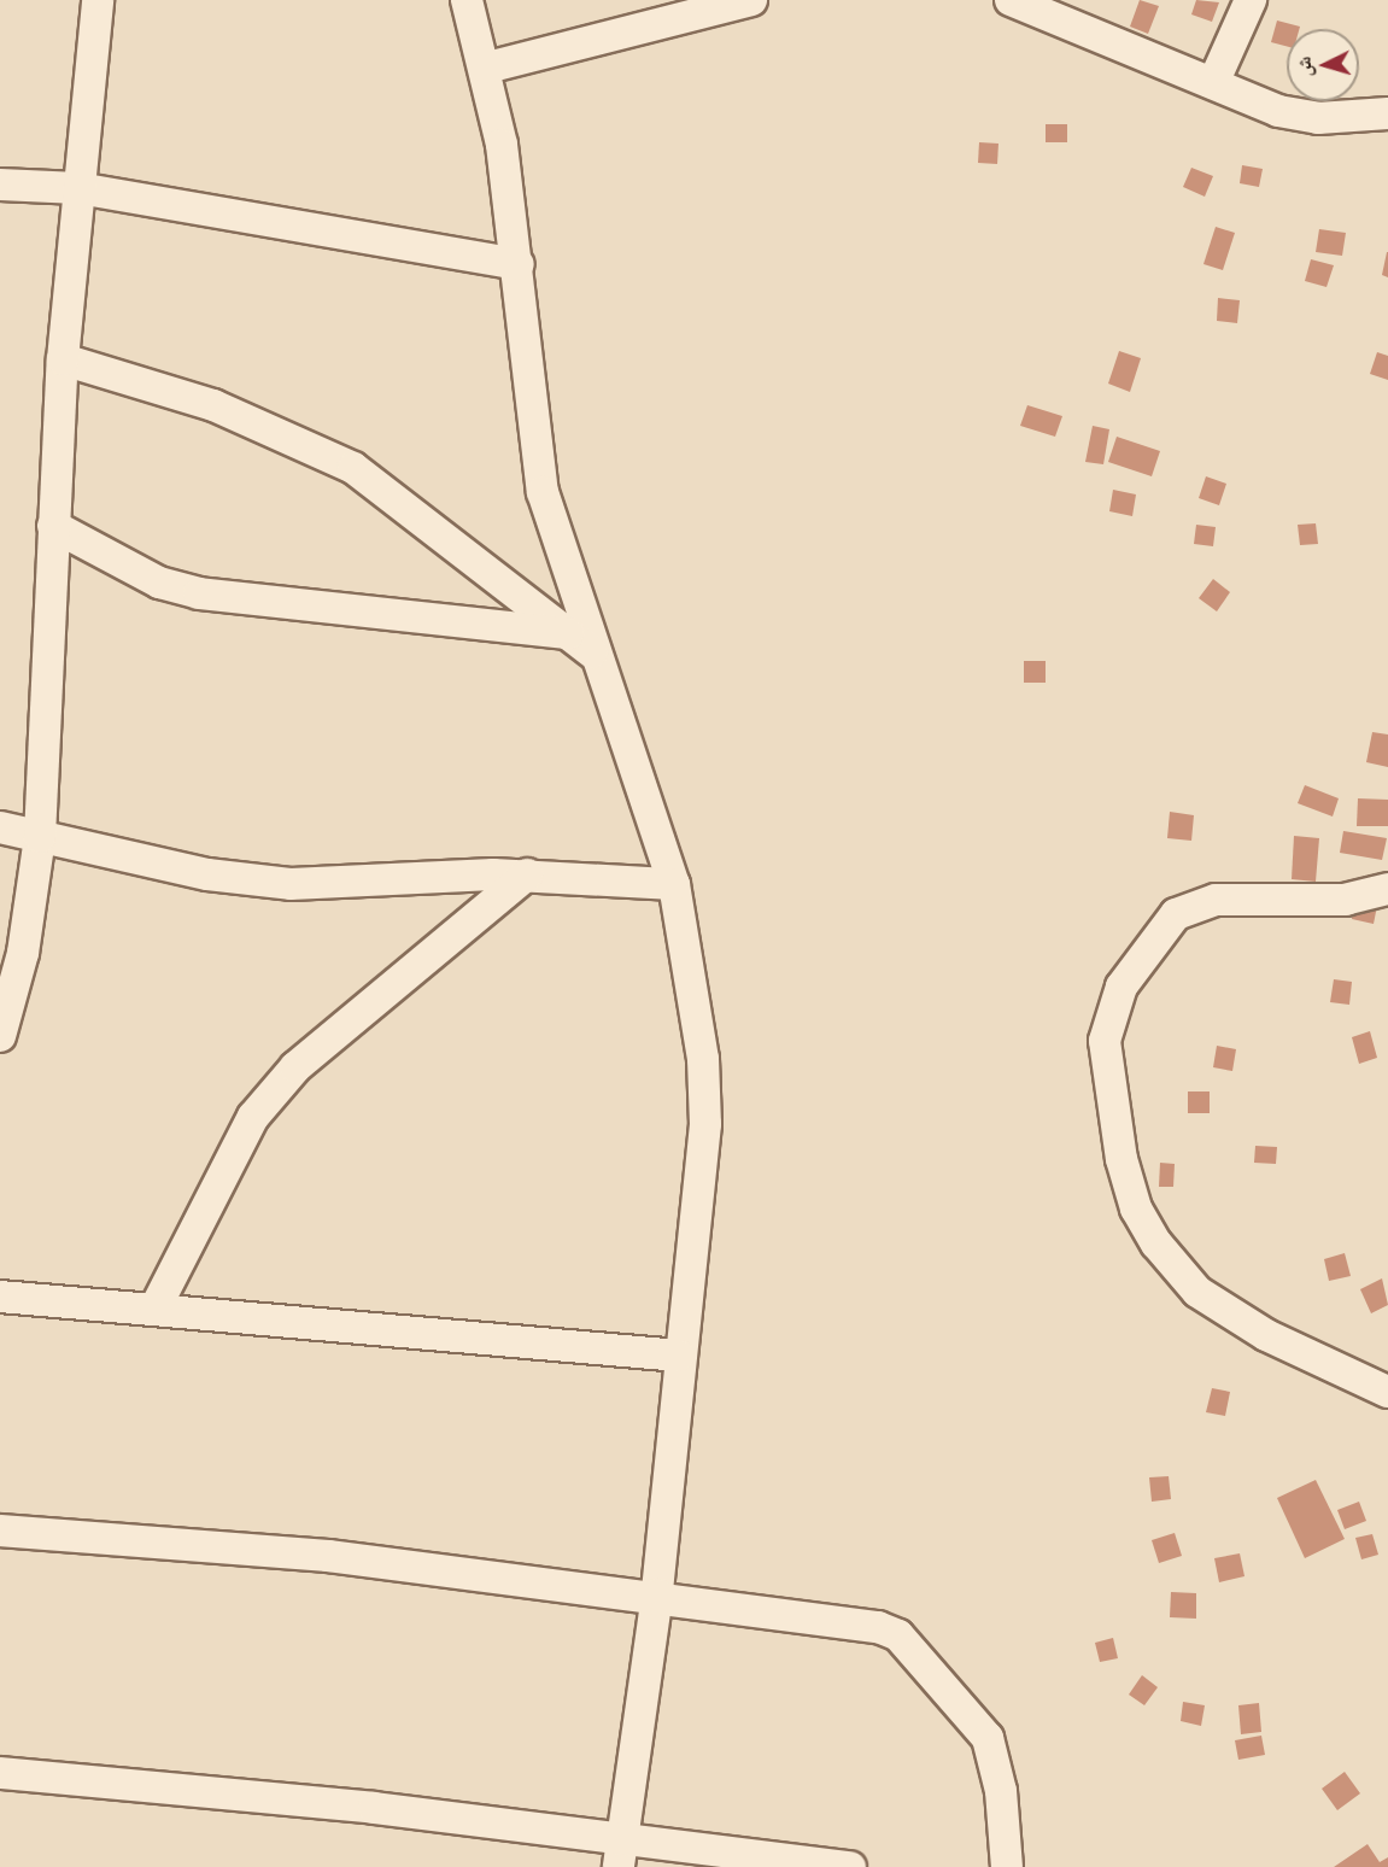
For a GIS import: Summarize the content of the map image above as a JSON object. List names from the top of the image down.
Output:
{
  "north": "left"
}
